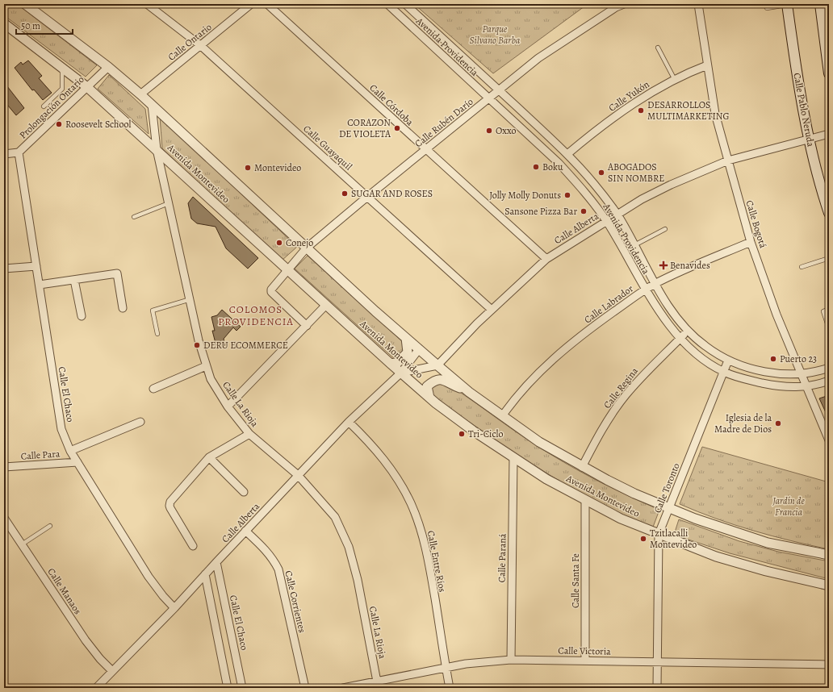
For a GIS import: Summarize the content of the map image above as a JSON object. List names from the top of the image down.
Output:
{
  "streets": {
    "main road": ["Calle Pablo Neruda"],
    "street": [
      "Calle Ontario",
      "Avenida Providencia",
      "Calle Yukón",
      "Calle Córdoba",
      "Prolongación Ontario",
      "Calle Rubén Darío",
      "Calle Guayaquil",
      "Avenida Montevideo",
      "Calle Bogotá",
      "Calle Alberta",
      "Calle Labrador",
      "Calle Regina",
      "Calle El Chaco",
      "Calle La Rioja",
      "Calle Para",
      "Calle Toronto",
      "Calle Paraná",
      "Calle Entre Ríos",
      "Calle Santa Fe",
      "Calle Manaos",
      "Calle Corrientes",
      "Calle Victoria"
    ]
  },
  "crossings": [
    ["Calle Ontario", "Calle Guayaquil"],
    ["Calle Ontario", "Avenida Montevideo"],
    ["Avenida Providencia", "Calle Yukón"],
    ["Avenida Providencia", "Calle Rubén Darío"],
    ["Avenida Providencia", "Calle Bogotá"],
    ["Avenida Providencia", "Calle Alberta"],
    ["Avenida Providencia", "Calle Labrador"],
    ["Avenida Providencia", "Calle Regina"],
    ["Avenida Providencia", "Calle Toronto"],
    ["Calle Yukón", "Calle Bogotá"],
    ["Calle Córdoba", "Calle Rubén Darío"],
    ["Calle Córdoba", "Calle Alberta"],
    ["Prolongación Ontario", "Avenida Montevideo"],
    ["Prolongación Ontario", "Calle El Chaco"],
    ["Calle Pablo Neruda", "Calle Alberta"],
    ["Calle Rubén Darío", "Calle Guayaquil"],
    ["Calle Rubén Darío", "Avenida Montevideo"],
    ["Calle Guayaquil", "Calle Alberta"],
    ["Avenida Montevideo", "Calle Alberta"],
    ["Avenida Montevideo", "Calle Labrador"],
    ["Avenida Montevideo", "Calle Regina"],
    ["Avenida Montevideo", "Calle La Rioja"],
    ["Avenida Montevideo", "Calle Toronto"],
    ["Avenida Montevideo", "Calle Paraná"],
    ["Avenida Montevideo", "Calle Santa Fe"],
    ["Calle Bogotá", "Calle Alberta"],
    ["Calle Bogotá", "Calle Labrador"],
    ["Calle Alberta", "Calle El Chaco"],
    ["Calle Alberta", "Calle La Rioja"],
    ["Calle Alberta", "Calle Entre Ríos"],
    ["Calle Alberta", "Calle Manaos"],
    ["Calle Alberta", "Calle Corrientes"],
    ["Calle El Chaco", "Calle Para"],
    ["Calle La Rioja", "Calle Victoria"],
    ["Calle Toronto", "Calle Victoria"],
    ["Calle Paraná", "Calle Victoria"],
    ["Calle Entre Ríos", "Calle Victoria"],
    ["Calle Santa Fe", "Calle Victoria"]
  ],
  "districts": ["COLOMOS PROVIDENCIA"],
  "parks": ["Parque Silvano Barba", "Jardín de Francia"],
  "places": {
    "other": [
      "DESARROLLOS MULTIMARKETING",
      "Roosevelt School",
      "CORAZON DE VIOLETA",
      "Oxxo",
      "Boku",
      "Montevideo",
      "ABOGADOS SIN NOMBRE",
      "SUGAR AND ROSES",
      "Jolly Molly Donuts",
      "Sansone Pizza Bar",
      "Conejo",
      "DERU ECOMMERCE",
      "Puerto 23",
      "Iglesia de la Madre de Dios",
      "Tri-Ciclo",
      "Tzitlacalli Montevideo"
    ],
    "health": ["Benavides"]
  },
  "scale_bar": "50 m"
}
